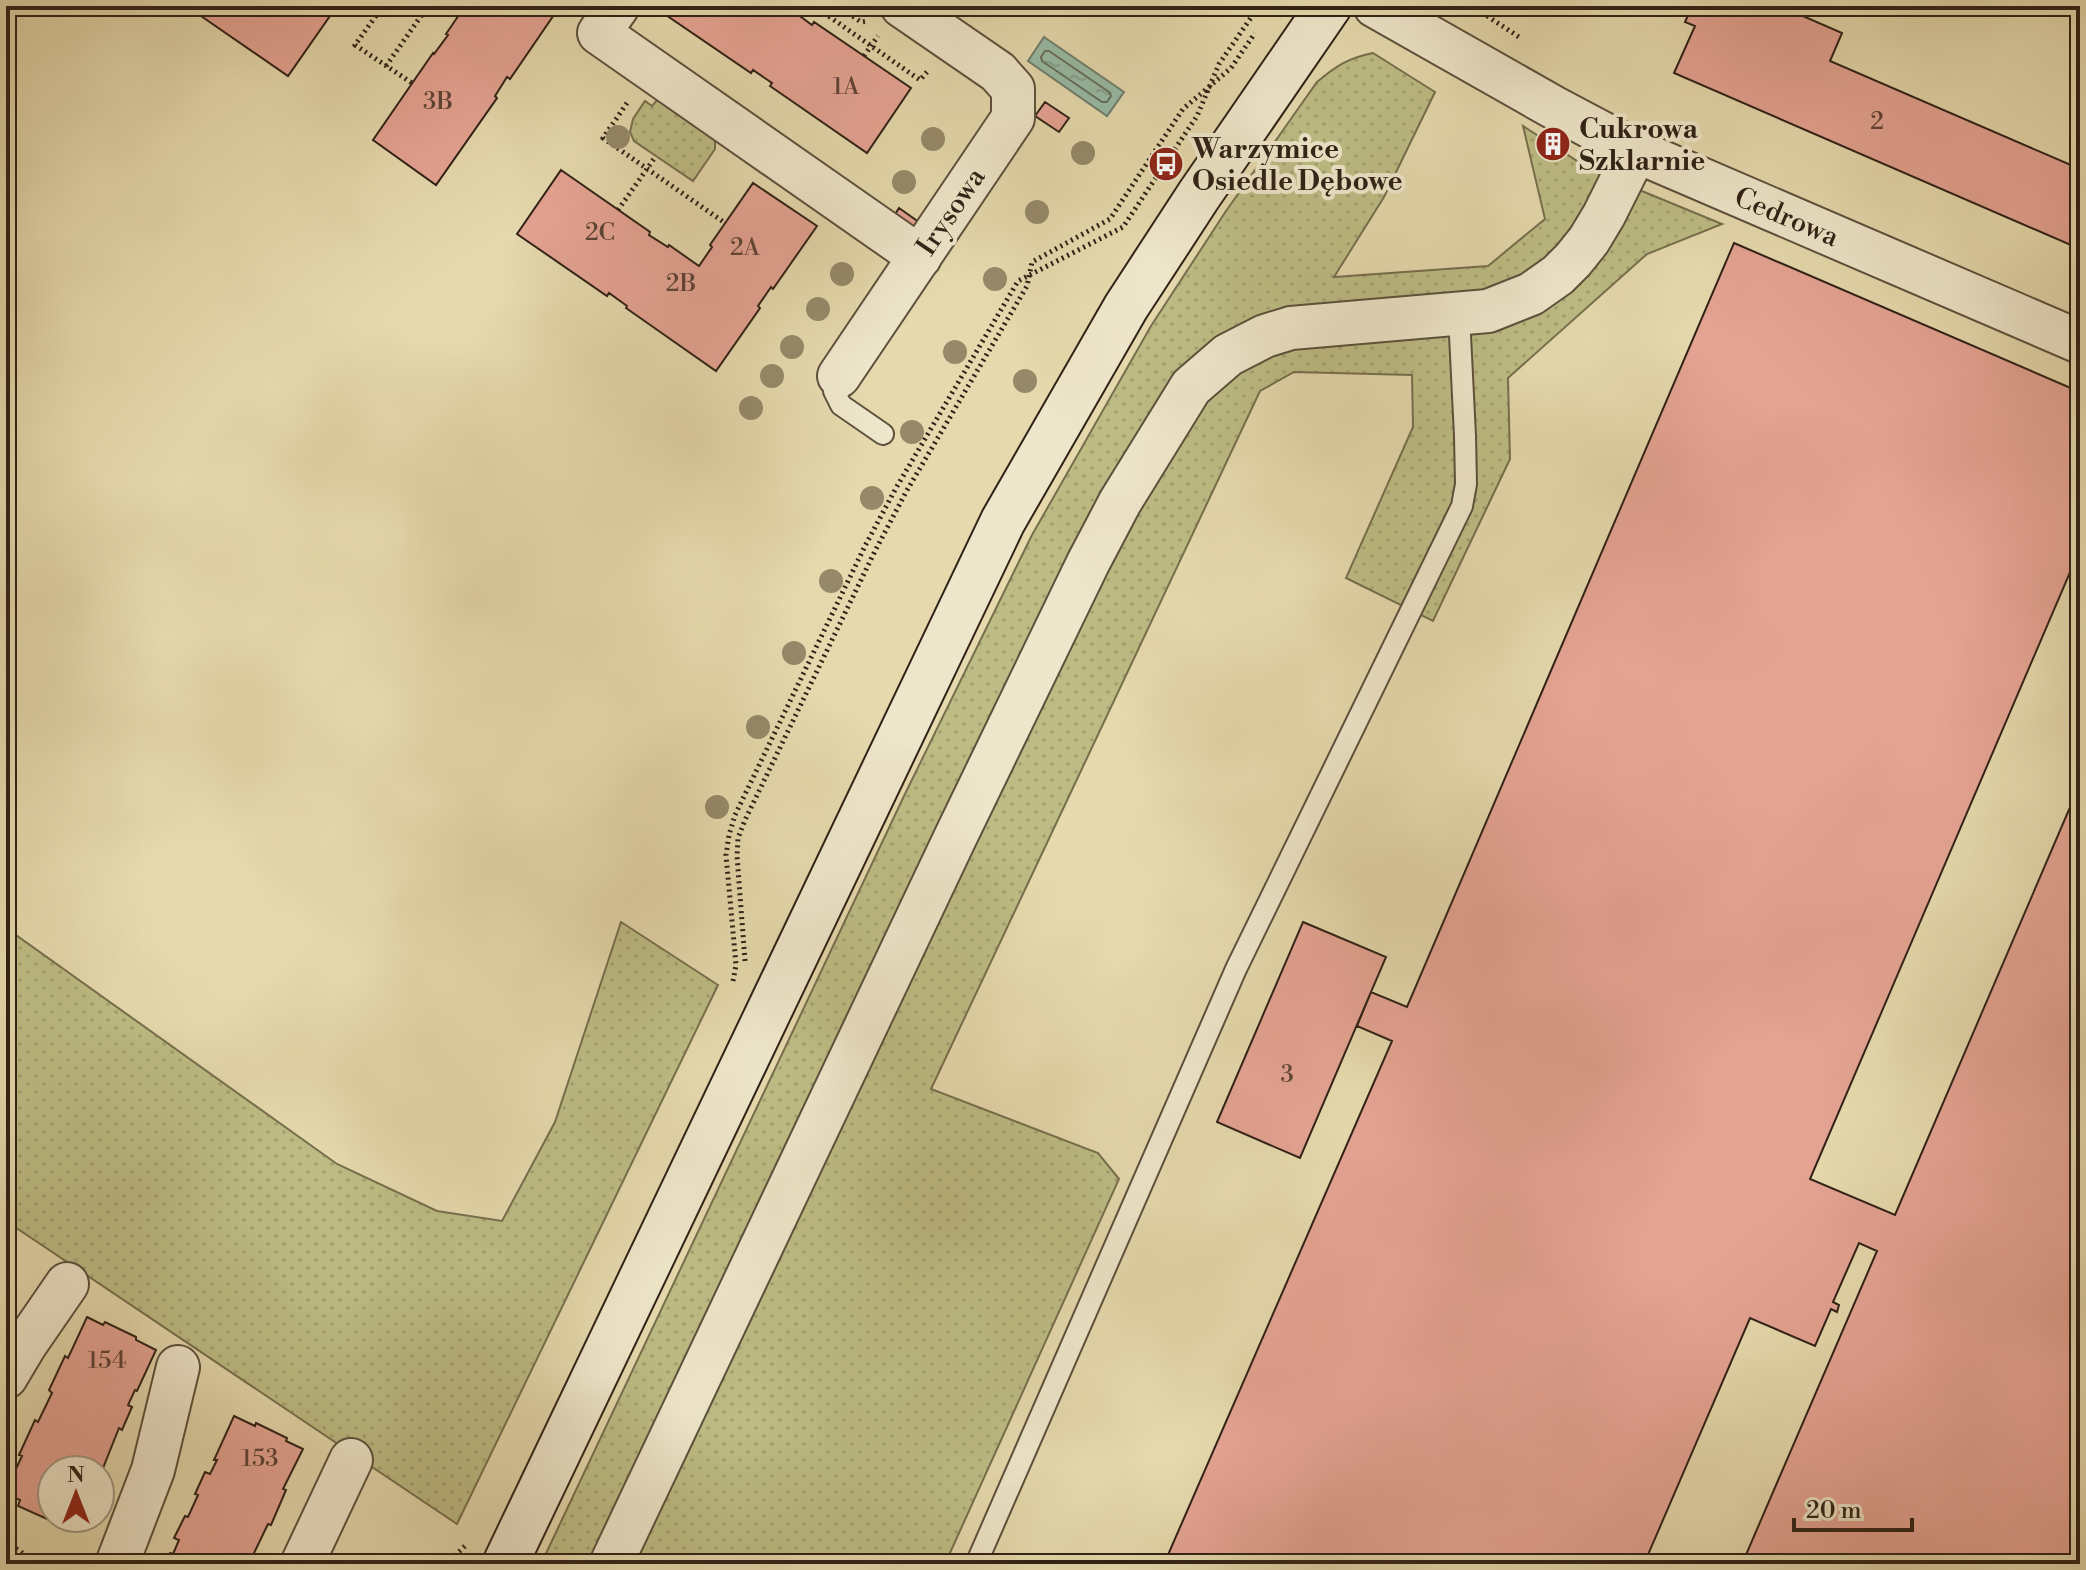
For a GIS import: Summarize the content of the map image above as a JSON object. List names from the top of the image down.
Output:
{
  "streets": {
    "street": ["Irysowa", "Cedrowa"]
  },
  "places": {
    "building": ["Cukrowa Szklarnie"],
    "bus stop": ["Warzymice Osiedle Dębowe"]
  },
  "house_numbers": [
    "1A",
    "3B",
    "2",
    "2C",
    "2A",
    "2B",
    "3",
    "154",
    "153"
  ],
  "scale_bar": "20 m",
  "north": "top"
}
